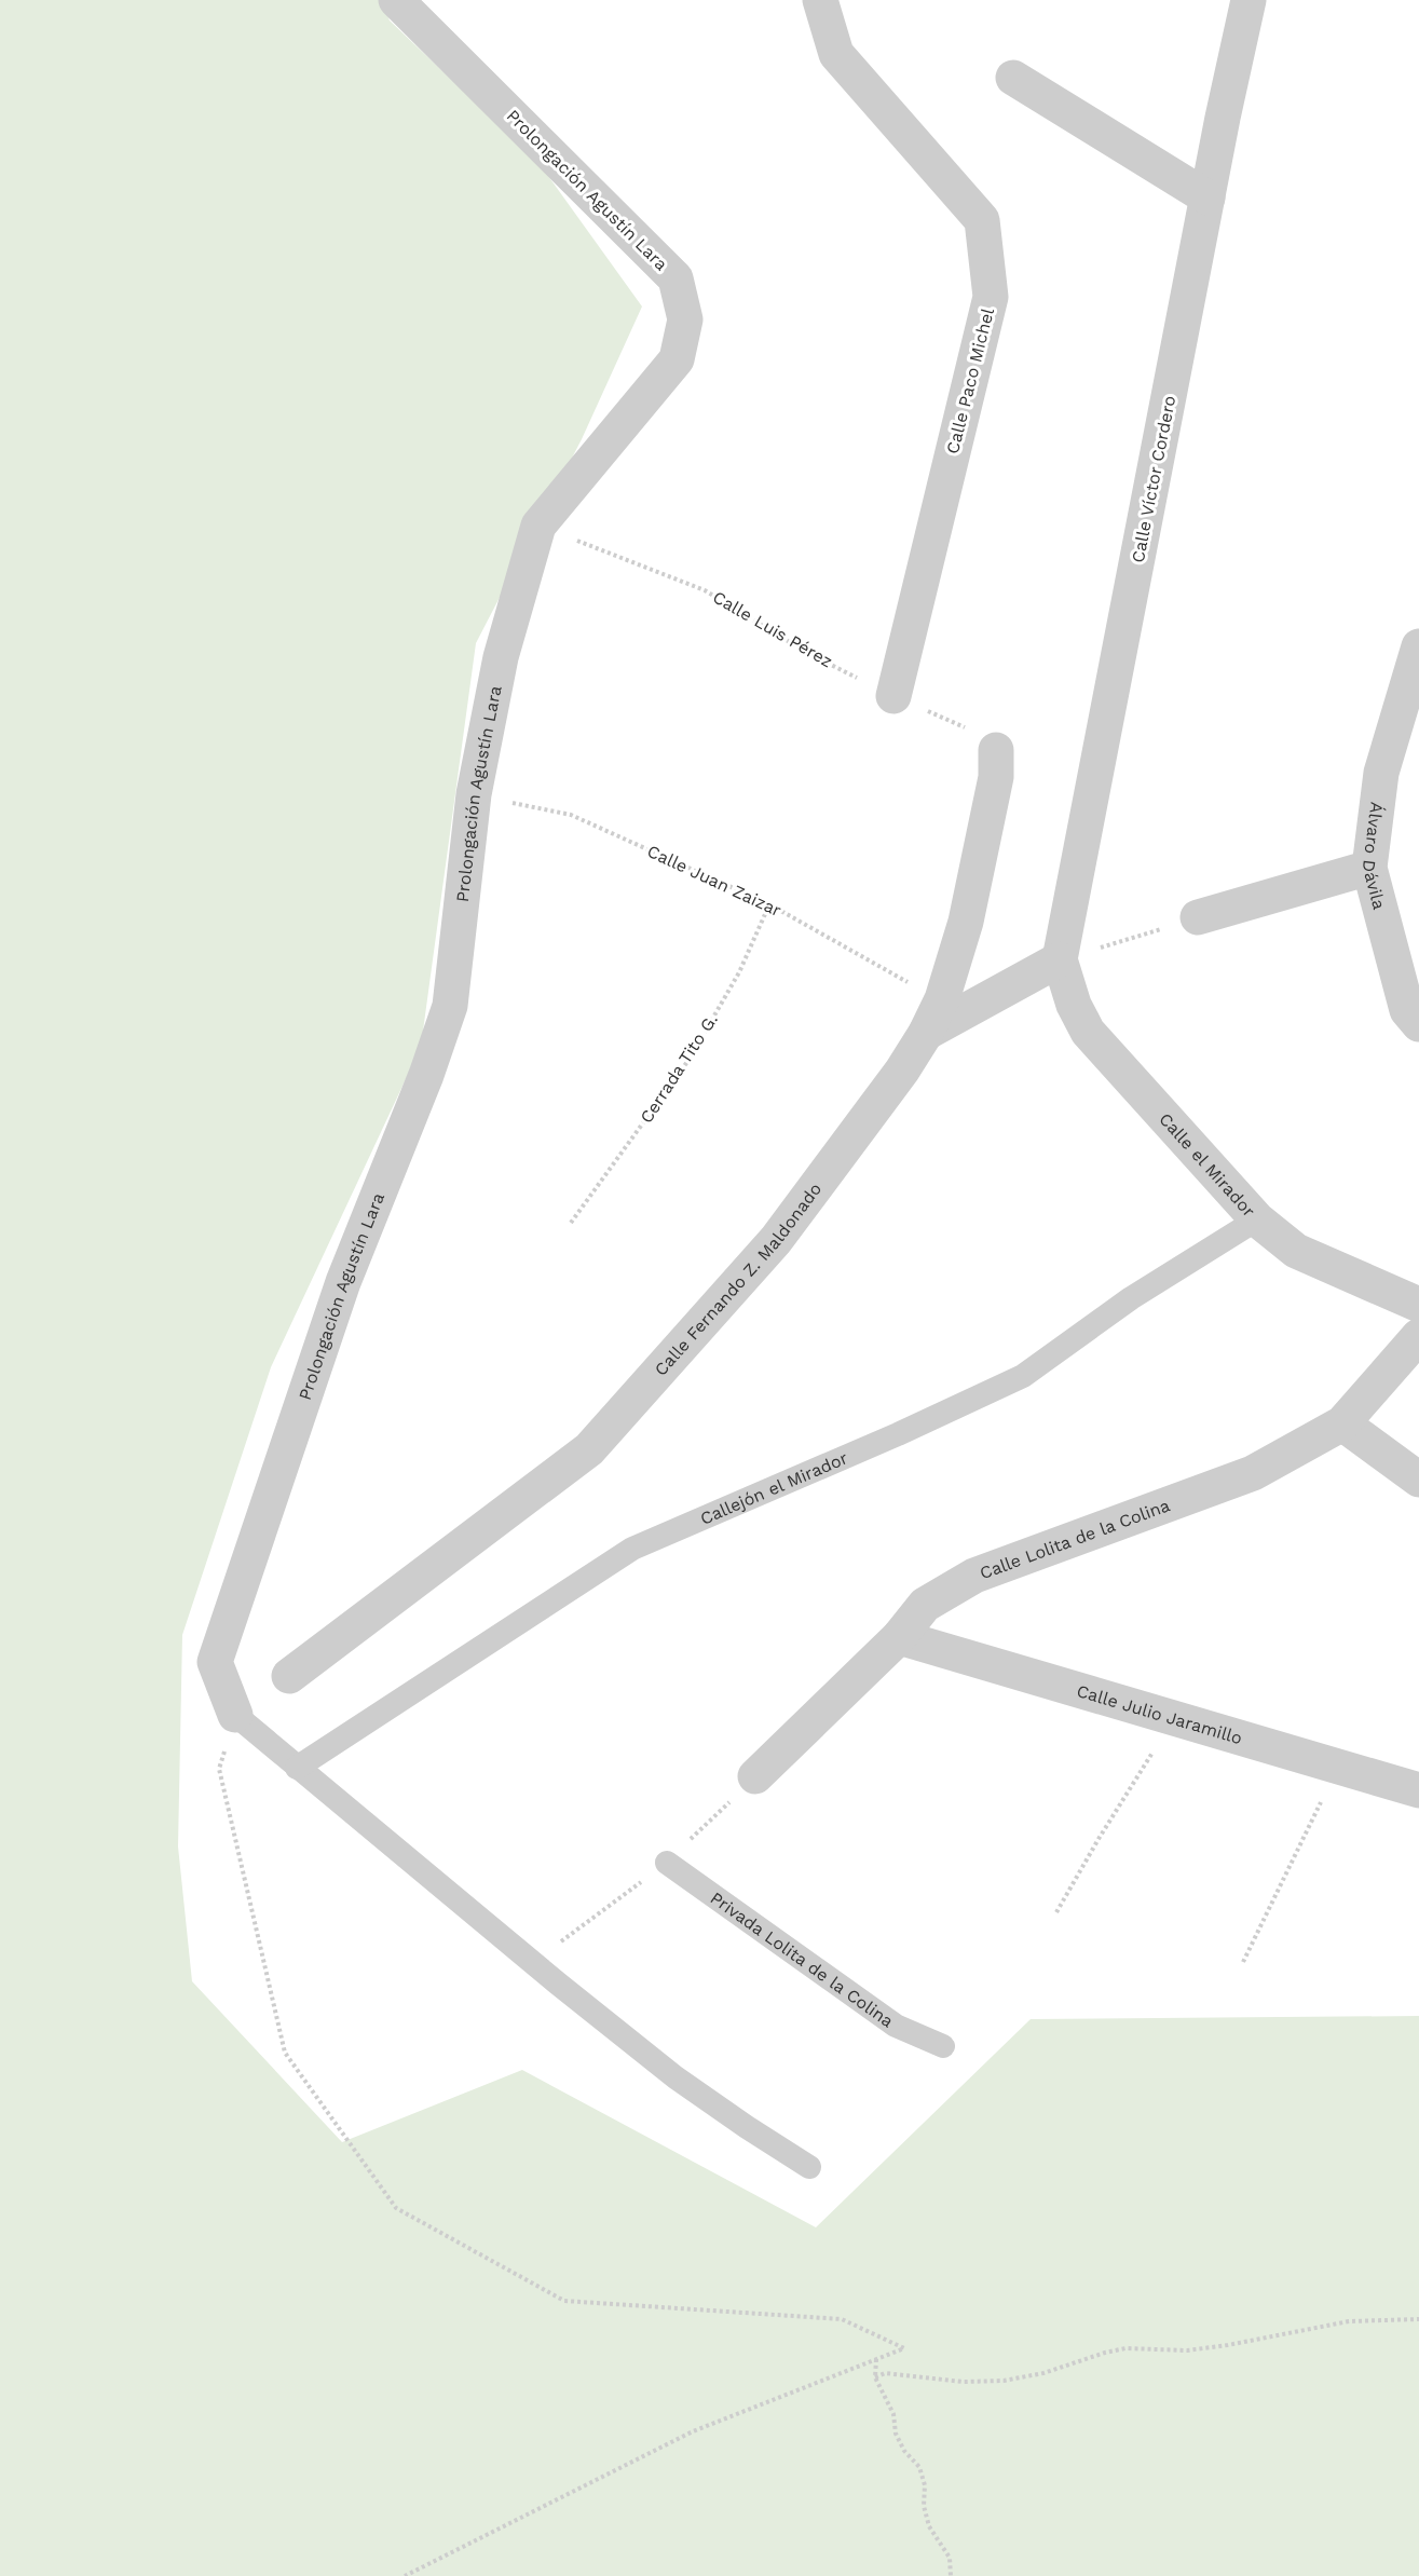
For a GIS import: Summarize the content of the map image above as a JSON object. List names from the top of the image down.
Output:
{
  "streets": {
    "street": [
      "Prolongación Agustín Lara",
      "Calle Paco Michel",
      "Calle Víctor Cordero",
      "Álvaro Dávila",
      "Calle el Mirador",
      "Calle Fernando Z. Maldonado",
      "Calle Lolita de la Colina",
      "Calle Julio Jaramillo"
    ],
    "lane": ["Callejón el Mirador", "Privada Lolita de la Colina"],
    "path": ["Calle Luis Pérez", "Calle Juan Zaizar", "Cerrada Tito G."]
  },
  "crossings": [
    ["Prolongación Agustín Lara", "Calle Luis Pérez"],
    ["Prolongación Agustín Lara", "Calle Juan Zaizar"],
    ["Calle Paco Michel", "Calle Luis Pérez"],
    ["Calle Víctor Cordero", "Calle el Mirador"],
    ["Calle Luis Pérez", "Calle Fernando Z. Maldonado"],
    ["Calle Juan Zaizar", "Cerrada Tito G."],
    ["Calle Juan Zaizar", "Calle Fernando Z. Maldonado"],
    ["Calle el Mirador", "Callejón el Mirador"],
    ["Calle Lolita de la Colina", "Calle Julio Jaramillo"]
  ]
}
